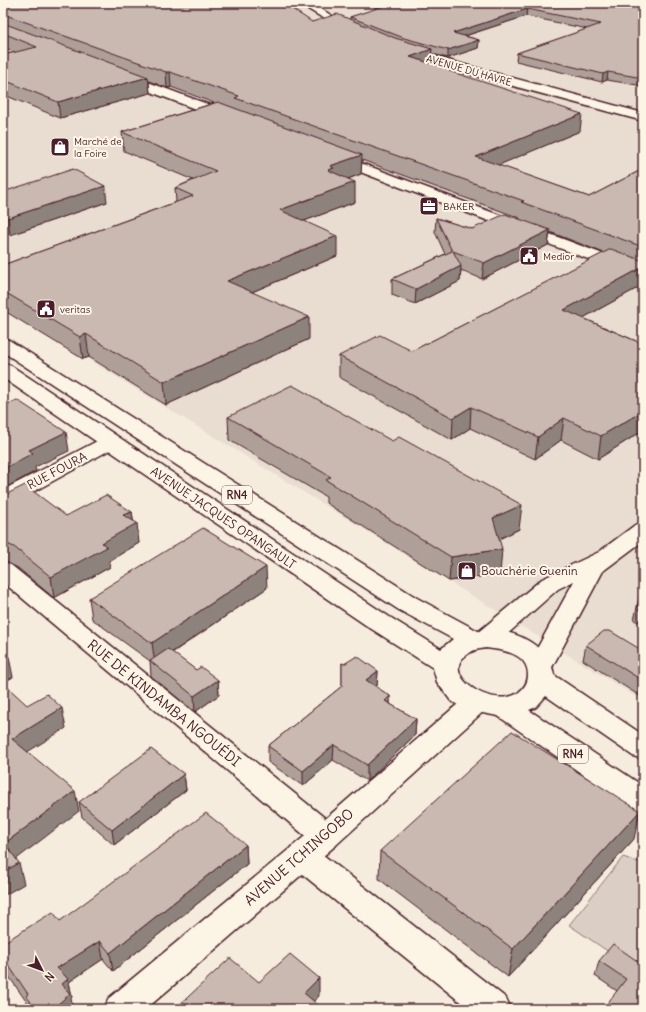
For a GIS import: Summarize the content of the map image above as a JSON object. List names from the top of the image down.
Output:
{
  "streets": {
    "main road": [
      "AVENUE DU HAVRE",
      "RUE FOURA",
      "RN4",
      "AVENUE JACQUES OPANGAULT",
      "RUE DE KINDAMBA NGOUÉDI",
      "AVENUE TCHINGOBO"
    ]
  },
  "crossings": [
    ["RUE FOURA", "AVENUE JACQUES OPANGAULT"],
    ["RN4", "AVENUE JACQUES OPANGAULT"],
    ["RN4", "AVENUE TCHINGOBO"],
    ["AVENUE JACQUES OPANGAULT", "AVENUE TCHINGOBO"],
    ["RUE DE KINDAMBA NGOUÉDI", "AVENUE TCHINGOBO"]
  ],
  "places": {
    "shop": ["Marché de la Foire", "Bouchérie Guenin"],
    "office": ["BAKER"],
    "public building": ["Medior", "veritas"]
  },
  "north": "bottom right"
}
